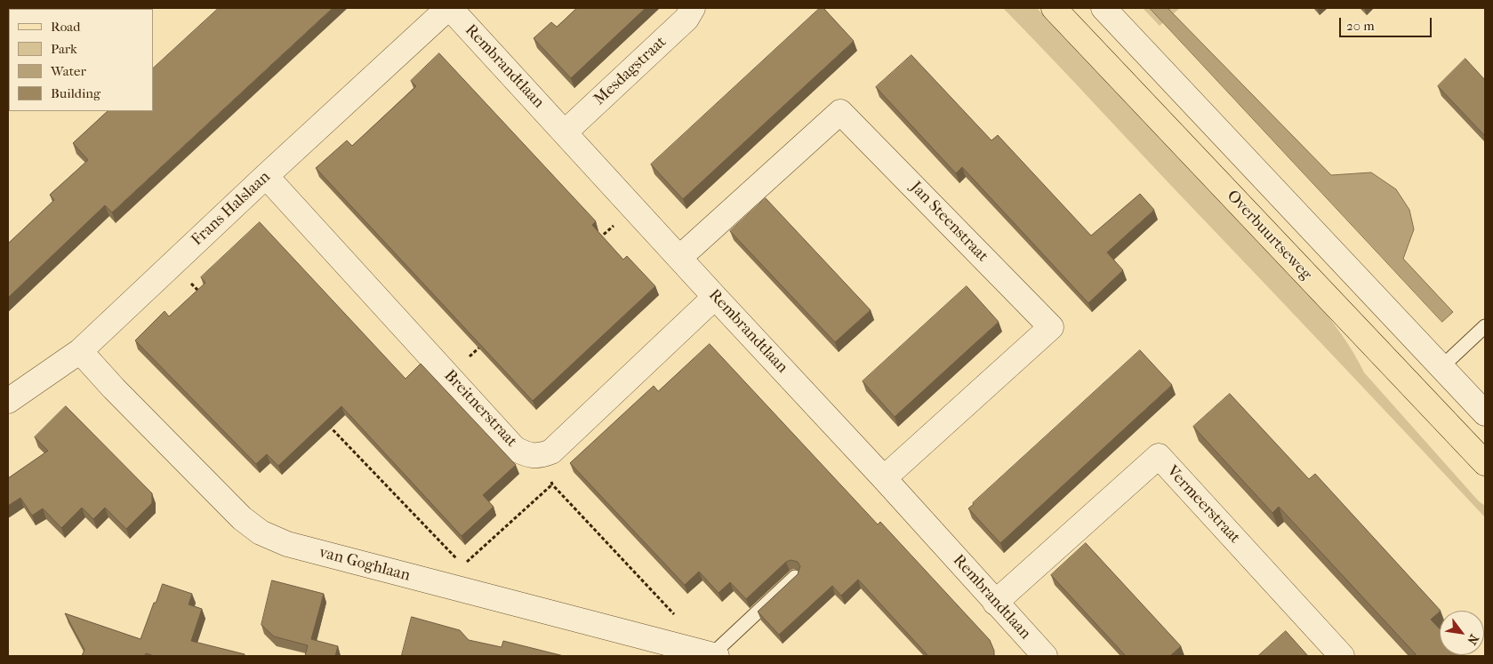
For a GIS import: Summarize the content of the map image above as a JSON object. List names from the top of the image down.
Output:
{
  "streets": {
    "main road": ["Overbuurtseweg"],
    "street": [
      "Rembrandtlaan",
      "Mesdagstraat",
      "Frans Halslaan",
      "Jan Steenstraat",
      "Breitnerstraat",
      "Vermeerstraat",
      "van Goghlaan"
    ]
  },
  "crossings": [
    ["Rembrandtlaan", "Mesdagstraat"],
    ["Rembrandtlaan", "Frans Halslaan"],
    ["Rembrandtlaan", "Jan Steenstraat"],
    ["Rembrandtlaan", "Vermeerstraat"],
    ["Frans Halslaan", "Breitnerstraat"],
    ["Frans Halslaan", "van Goghlaan"]
  ],
  "legend": [
    "Road",
    "Park",
    "Water",
    "Building"
  ],
  "scale_bar": "20 m",
  "north": "bottom right"
}
